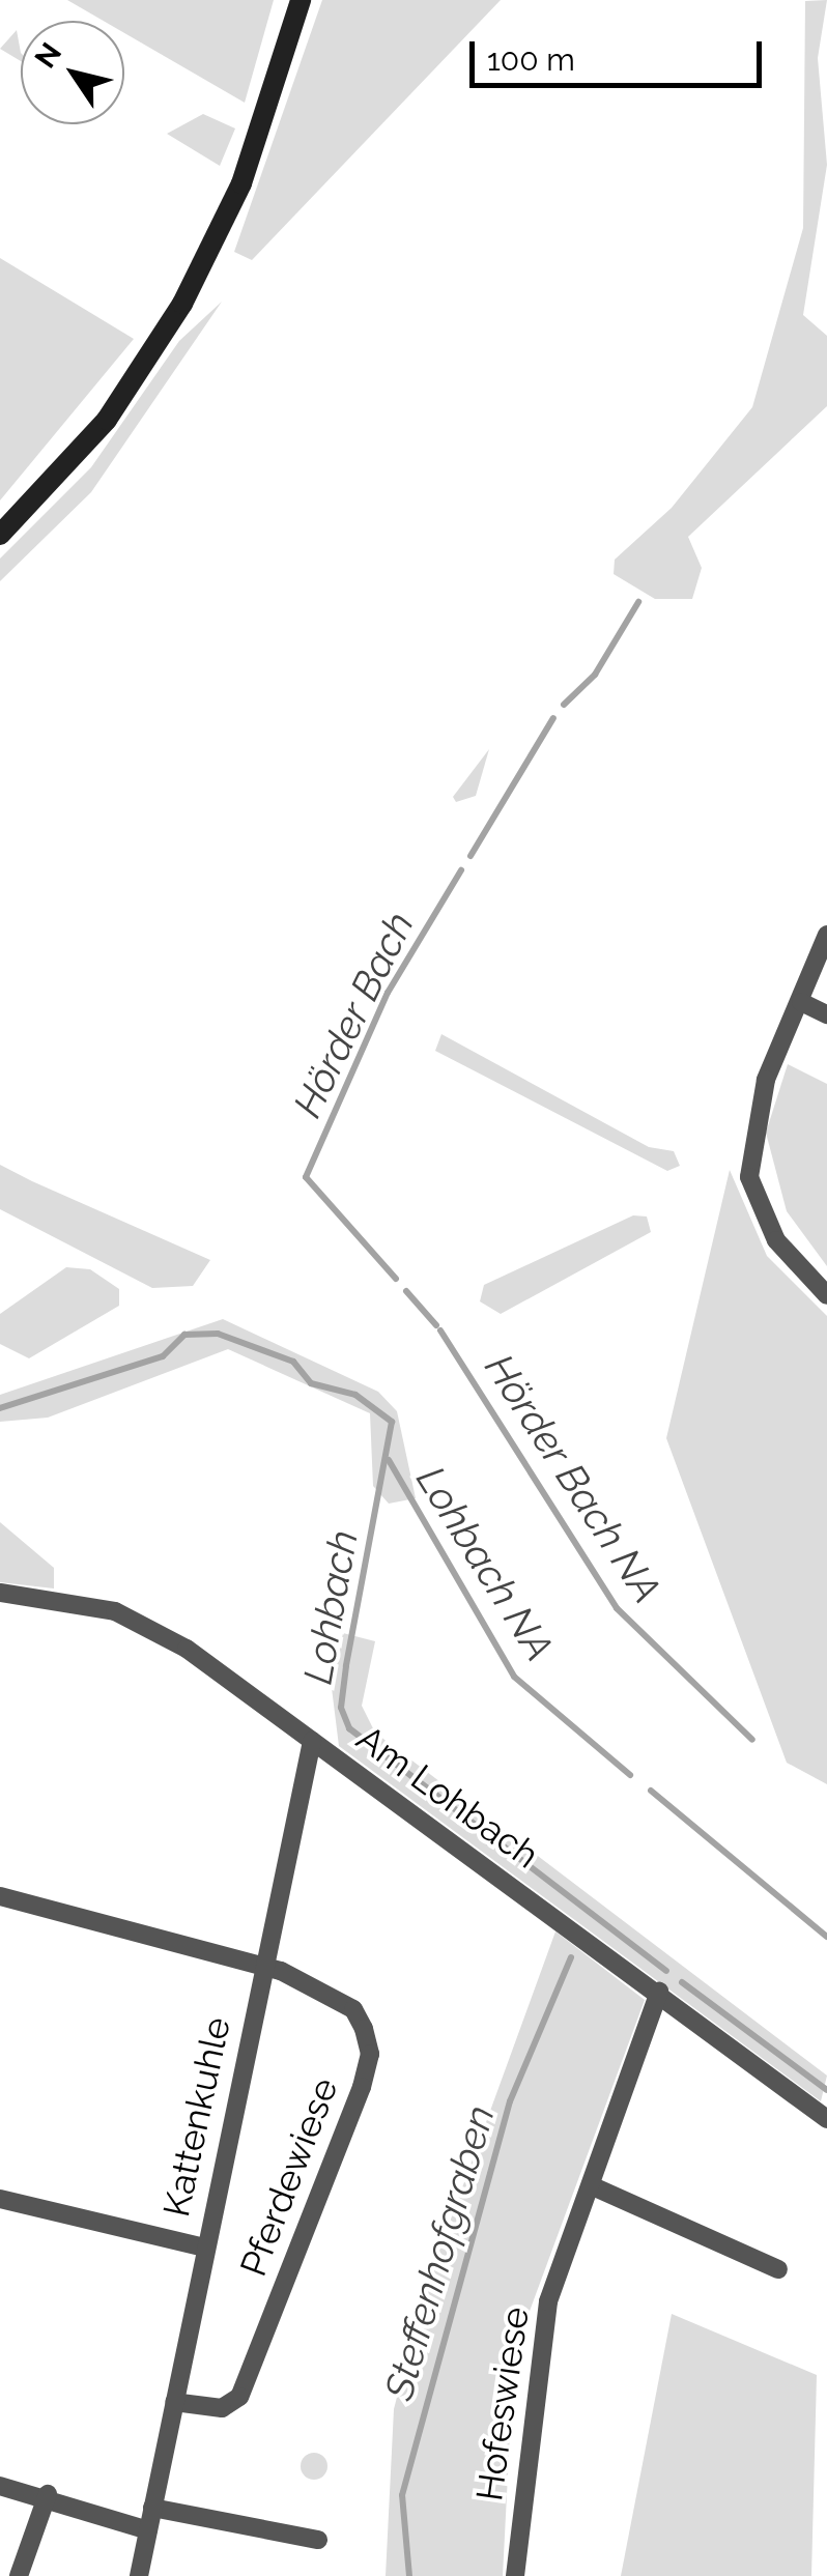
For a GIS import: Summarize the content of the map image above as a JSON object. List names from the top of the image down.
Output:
{
  "streets": {
    "street": [
      "Am Lohbach",
      "Kattenkuhle",
      "Pferdewiese",
      "Hofeswiese"
    ]
  },
  "crossings": [
    ["Am Lohbach", "Kattenkuhle"],
    ["Am Lohbach", "Hofeswiese"],
    ["Kattenkuhle", "Pferdewiese"]
  ],
  "water": [
    "Hörder Bach",
    "Hörder Bach NA",
    "Lohbach NA",
    "Lohbach",
    "Steffenhofgraben"
  ],
  "scale_bar": "100 m",
  "north": "top left"
}
